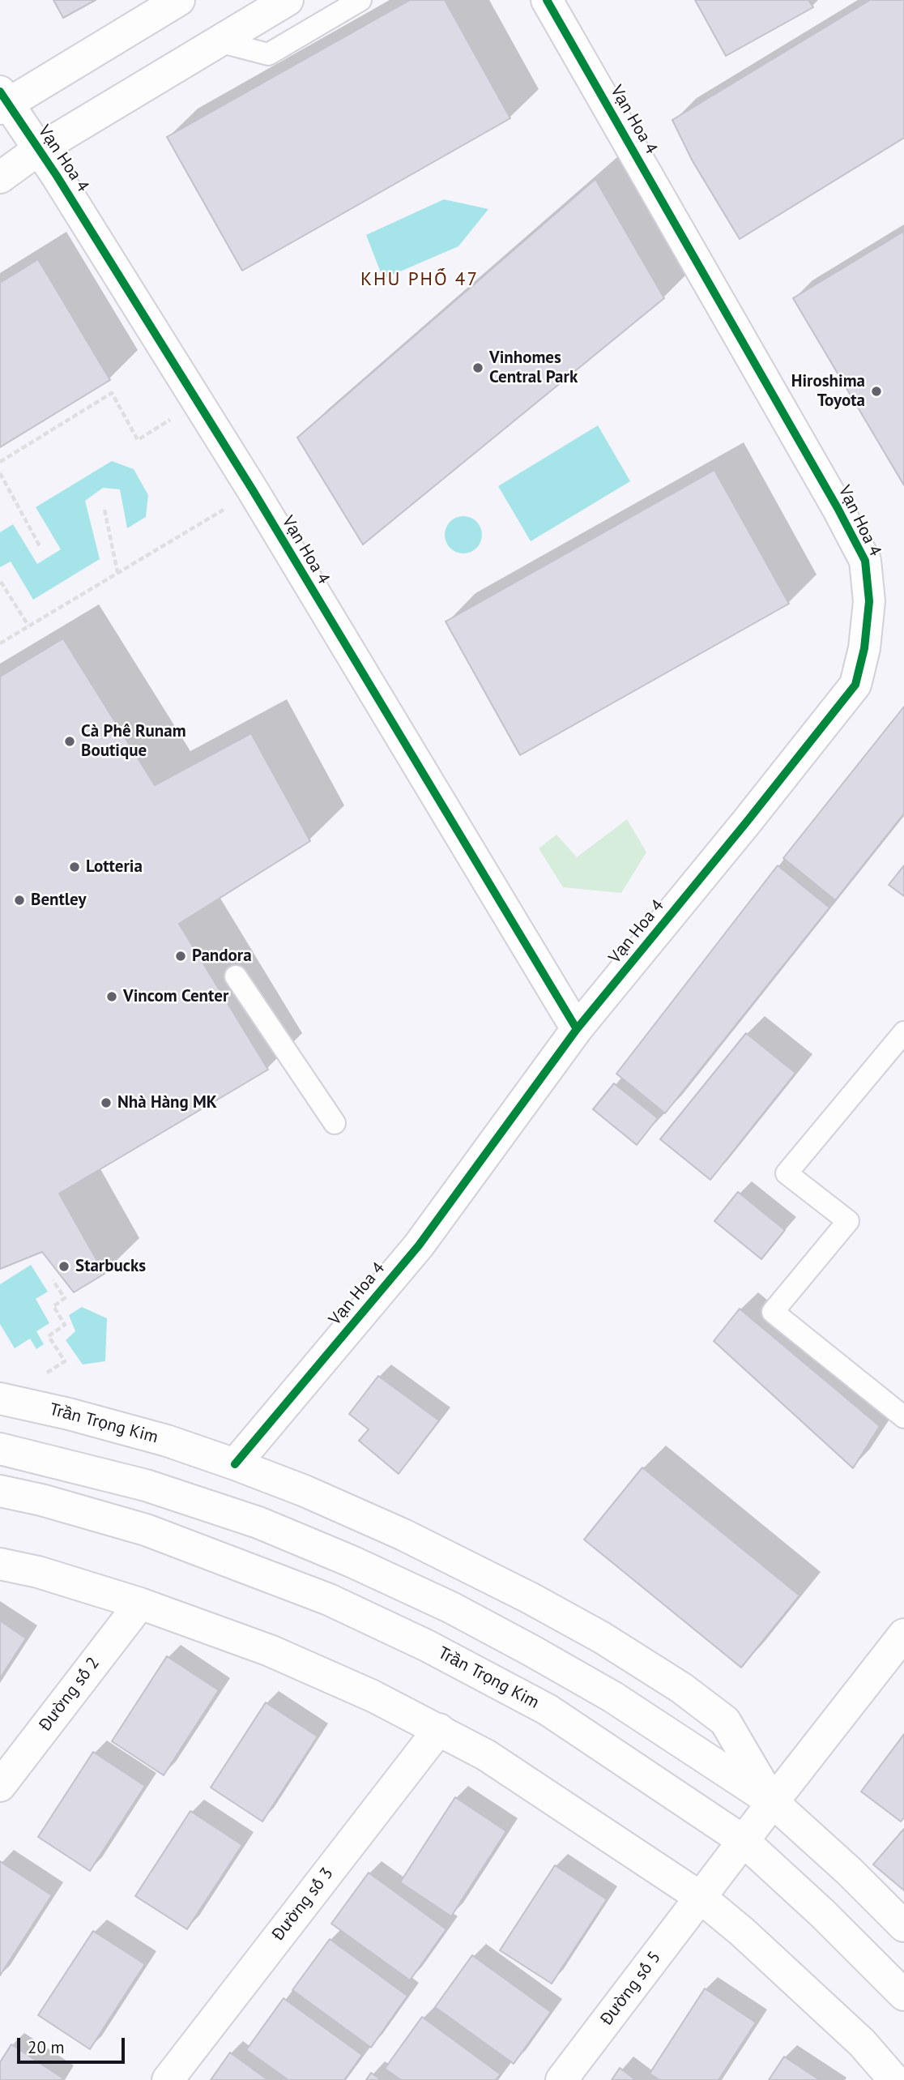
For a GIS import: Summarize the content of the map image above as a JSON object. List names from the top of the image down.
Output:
{
  "streets": {
    "street": [
      "Vạn Hoa 4",
      "Trần Trọng Kim",
      "Đường số 2",
      "Đường số 3",
      "Đường số 5"
    ]
  },
  "crossings": [
    ["Vạn Hoa 4", "Trần Trọng Kim"],
    ["Trần Trọng Kim", "Đường số 5"]
  ],
  "districts": ["KHU PHỐ 47"],
  "places": [
    "Vinhomes Central Park",
    "Hiroshima Toyota",
    "Cà Phê Runam Boutique",
    "Lotteria",
    "Bentley",
    "Pandora",
    "Vincom Center",
    "Nhà Hàng MK",
    "Starbucks"
  ],
  "scale_bar": "20 m"
}
